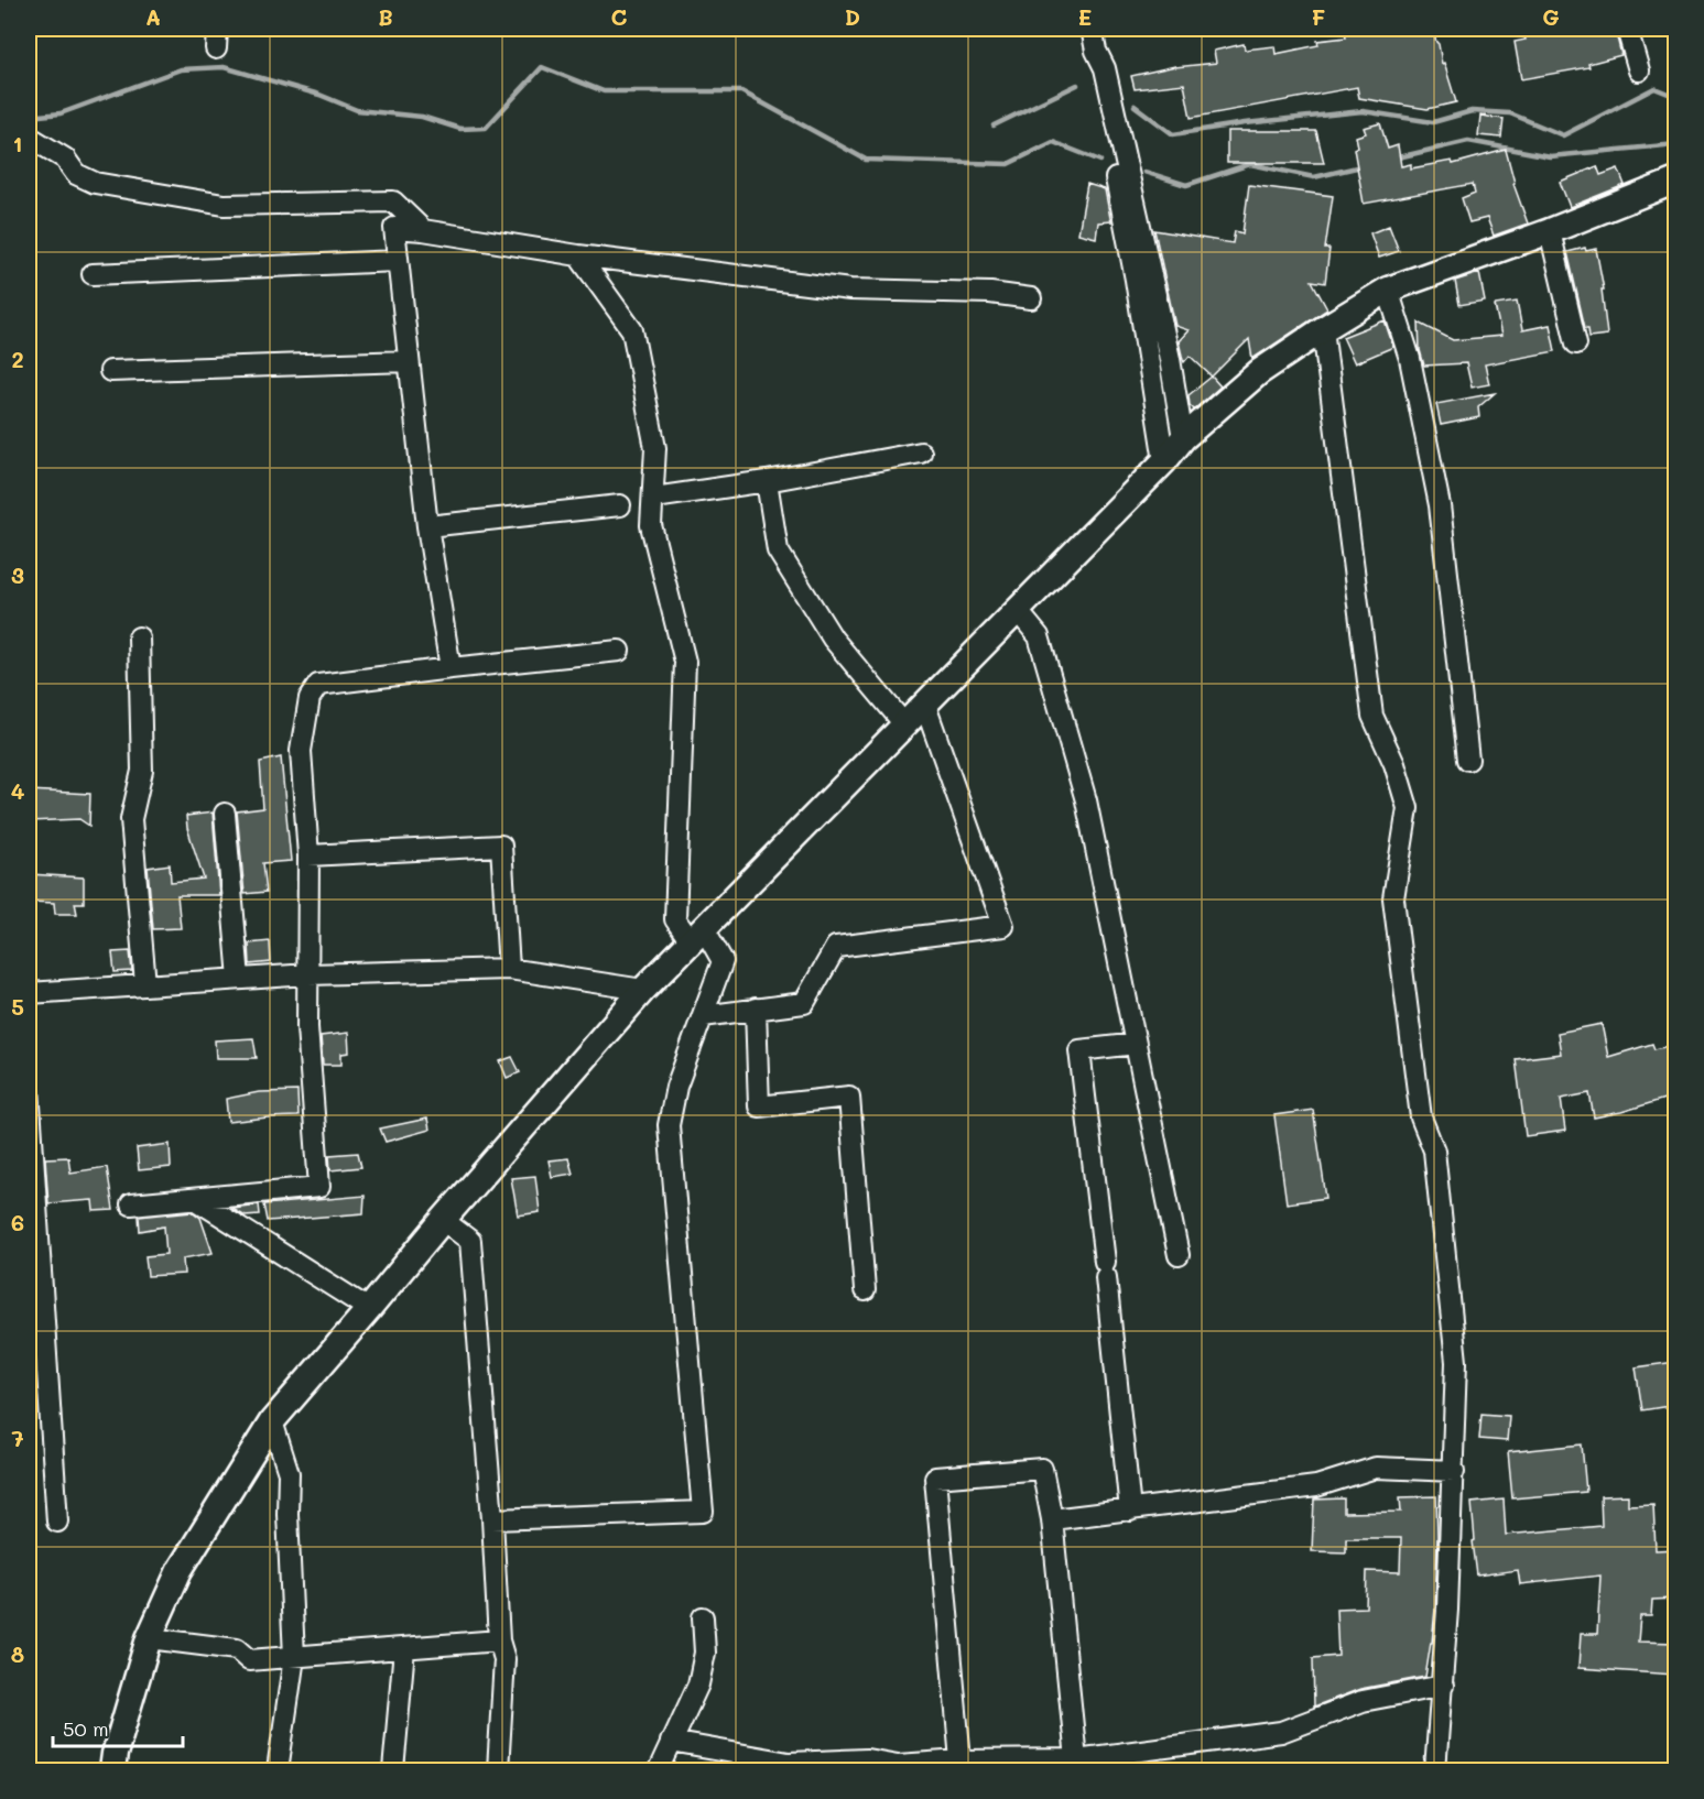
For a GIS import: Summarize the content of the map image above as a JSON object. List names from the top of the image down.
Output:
{
  "scale_bar": "50 m",
  "grid": {
    "columns": [
      "A",
      "B",
      "C",
      "D",
      "E",
      "F",
      "G"
    ],
    "rows": [
      "1",
      "2",
      "3",
      "4",
      "5",
      "6",
      "7",
      "8"
    ]
  }
}
